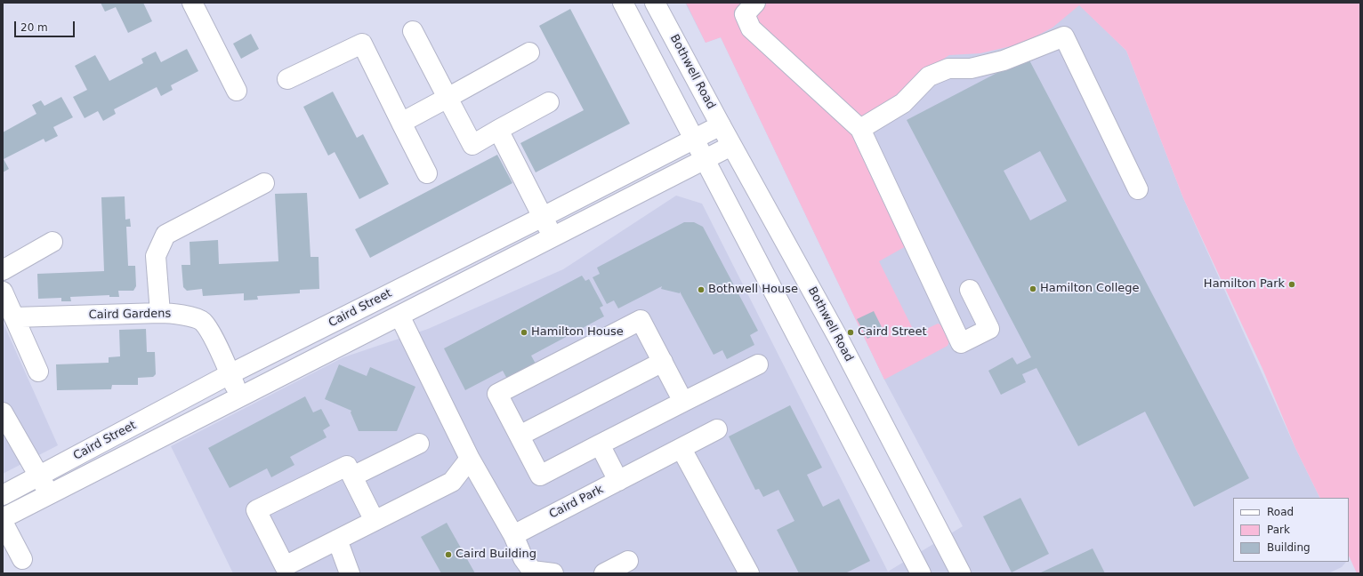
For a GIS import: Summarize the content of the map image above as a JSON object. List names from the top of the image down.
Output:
{
  "streets": {
    "street": [
      "Bothwell Road",
      "Caird Street",
      "Caird Gardens",
      "Caird Park"
    ]
  },
  "crossings": [
    ["Bothwell Road", "Caird Street"],
    ["Caird Street", "Caird Gardens"]
  ],
  "places": [
    "Hamilton Park",
    "Hamilton College",
    "Bothwell House",
    "Hamilton House",
    "Caird Street",
    "Caird Building"
  ],
  "legend": ["Road", "Park", "Building"],
  "scale_bar": "20 m"
}
